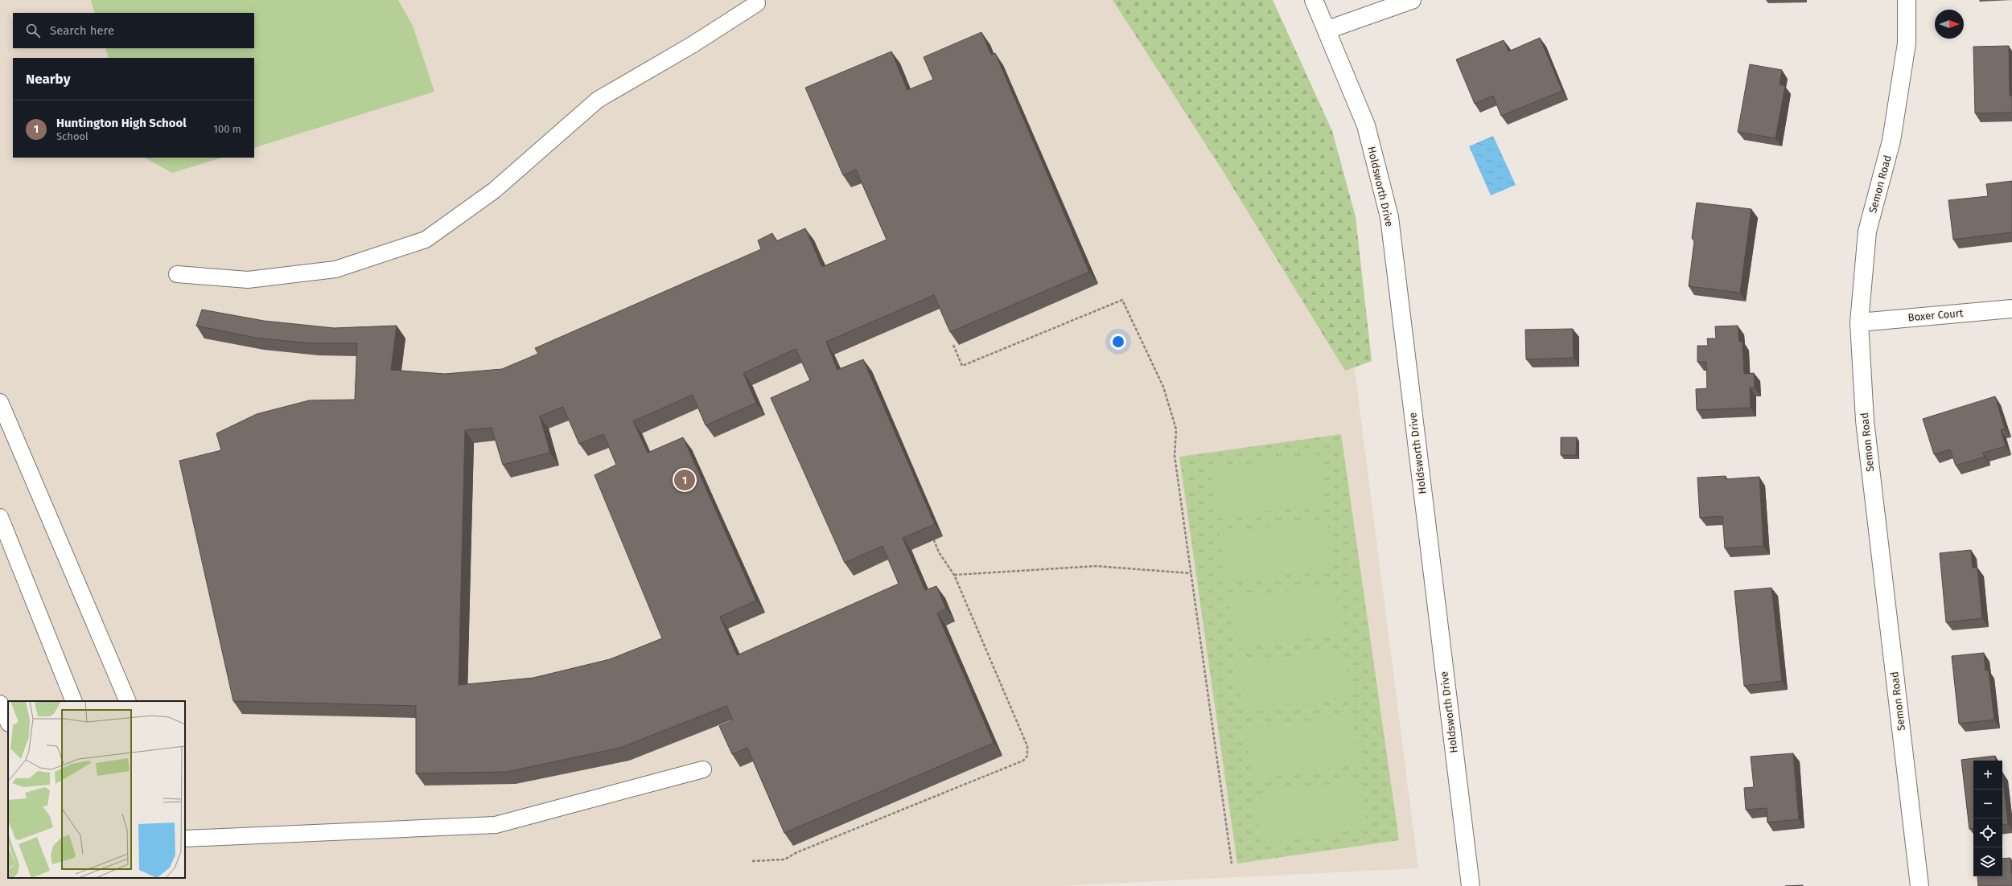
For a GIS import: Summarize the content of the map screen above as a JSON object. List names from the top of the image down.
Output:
{
  "streets": {
    "street": ["Semon Road", "Holdsworth Drive", "Boxer Court"]
  },
  "crossings": [
    ["Semon Road", "Boxer Court"]
  ],
  "north": "right",
  "page": {
    "search": "Search here",
    "heading": "Nearby",
    "list": [
      {
        "mark": "1",
        "name": "Huntington High School",
        "note": "School",
        "value": "100 m"
      }
    ],
    "pins": "1",
    "map_buttons": ["+", "−"]
  }
}
